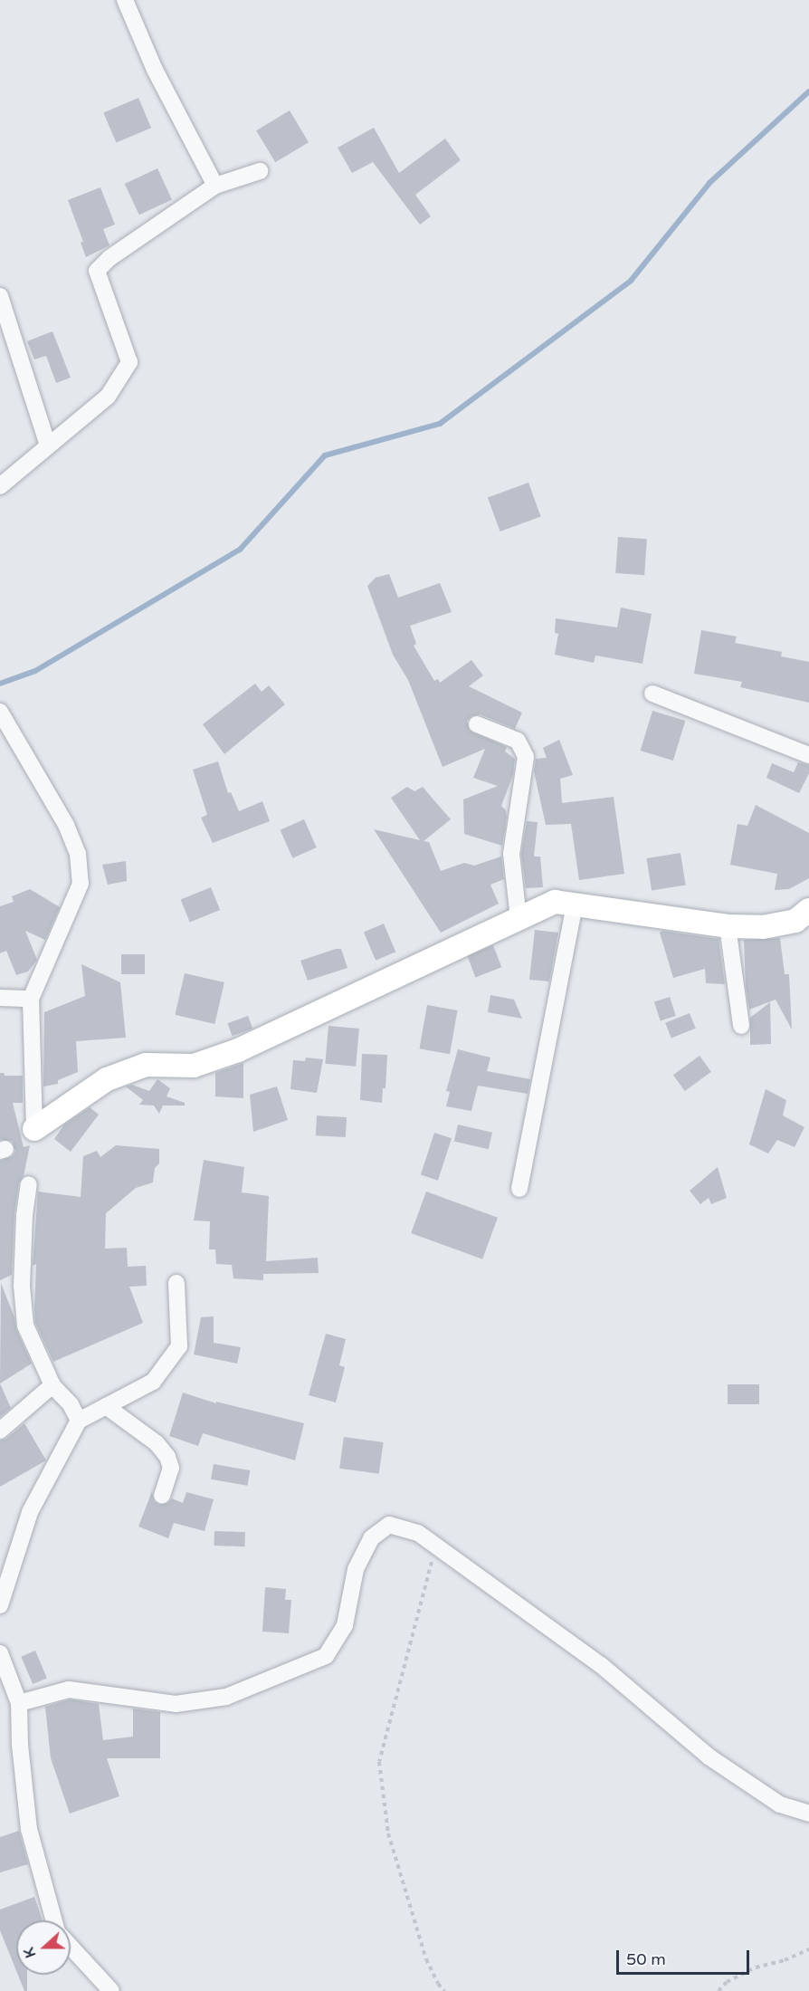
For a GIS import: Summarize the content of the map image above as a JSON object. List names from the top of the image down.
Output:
{
  "scale_bar": "50 m",
  "north": "left"
}
